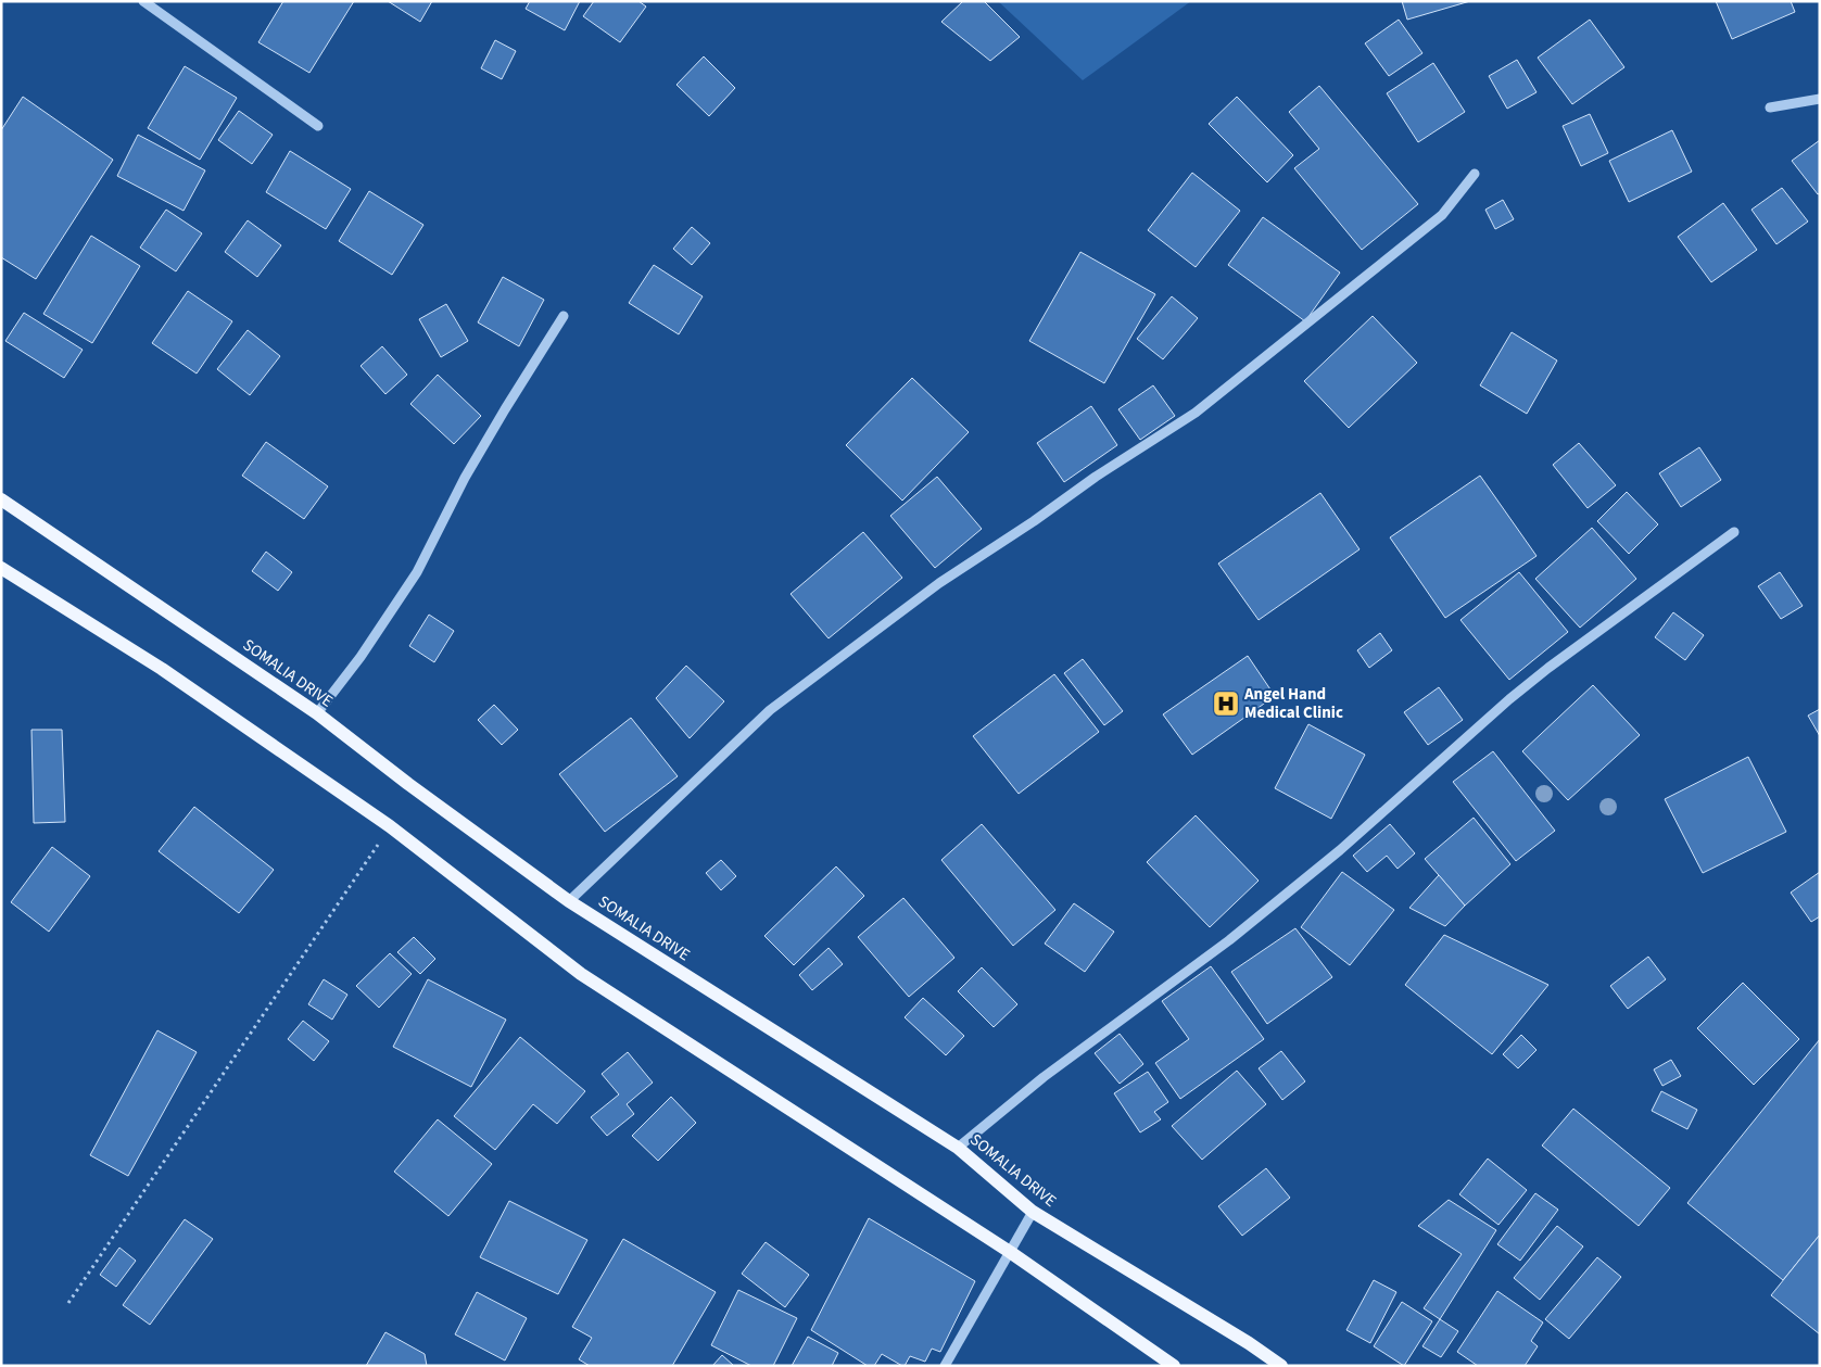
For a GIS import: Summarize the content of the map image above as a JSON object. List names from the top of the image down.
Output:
{
  "streets": {
    "main road": ["SOMALIA DRIVE"]
  },
  "places": {
    "hospital": ["Angel Hand Medical Clinic"]
  }
}
